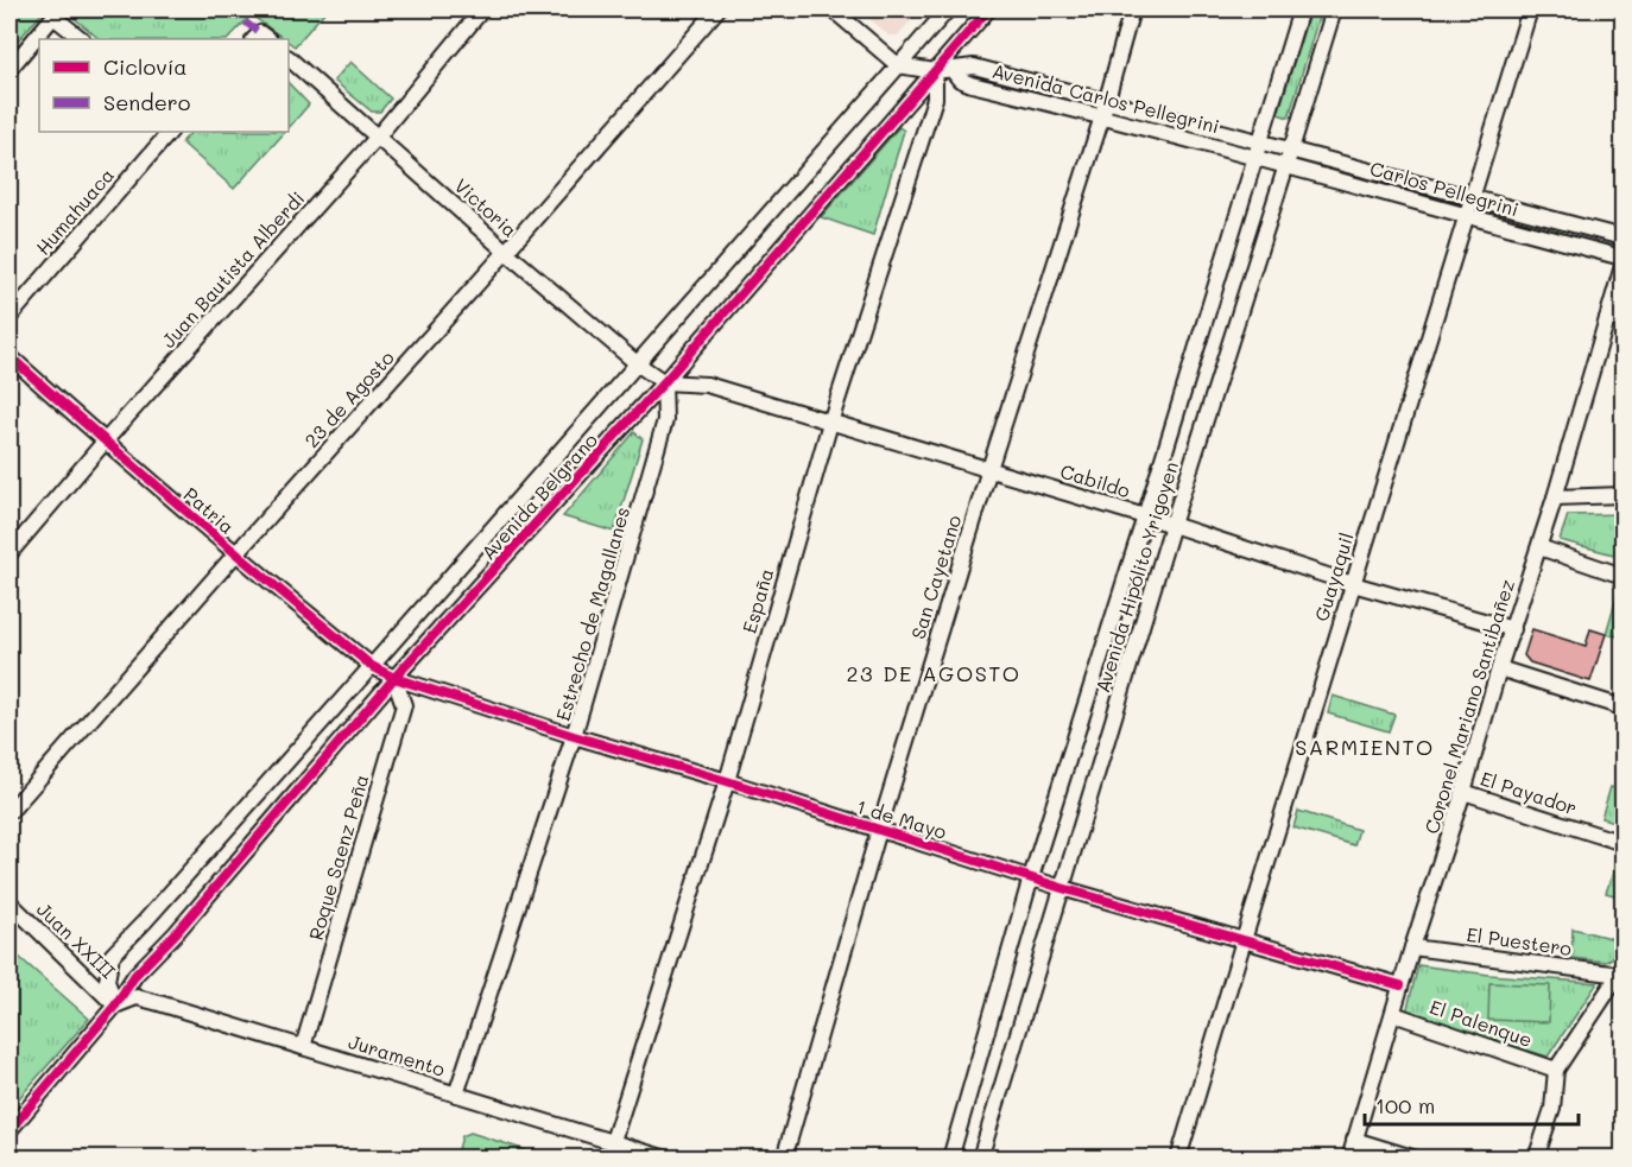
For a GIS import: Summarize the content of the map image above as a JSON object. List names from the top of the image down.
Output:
{
  "streets": {
    "street": [
      "Avenida Carlos Pellegrini",
      "Carlos Pellegrini",
      "Victoria",
      "Humahuaca",
      "Juan Bautista Alberdi",
      "23 de Agosto",
      "Cabildo",
      "Avenida Belgrano",
      "Patria",
      "San Cayetano",
      "Avenida Hipólito Yrigoyen",
      "Guayaquil",
      "España",
      "Estrecho de Magallanes",
      "Coronel Mariano Santibañez",
      "El Payador",
      "1 de Mayo",
      "Roque Saenz Peña",
      "Juan XXIII",
      "El Puestero",
      "El Palenque",
      "Juramento"
    ]
  },
  "crossings": [
    ["Avenida Carlos Pellegrini", "Carlos Pellegrini"],
    ["Avenida Carlos Pellegrini", "Avenida Belgrano"],
    ["Avenida Carlos Pellegrini", "San Cayetano"],
    ["Avenida Carlos Pellegrini", "Avenida Hipólito Yrigoyen"],
    ["Avenida Carlos Pellegrini", "España"],
    ["Carlos Pellegrini", "Avenida Hipólito Yrigoyen"],
    ["Carlos Pellegrini", "Guayaquil"],
    ["Victoria", "Juan Bautista Alberdi"],
    ["Victoria", "23 de Agosto"],
    ["Victoria", "Cabildo"],
    ["Victoria", "Avenida Belgrano"],
    ["Victoria", "Estrecho de Magallanes"],
    ["Juan Bautista Alberdi", "Patria"],
    ["23 de Agosto", "Patria"],
    ["Cabildo", "Avenida Belgrano"],
    ["Cabildo", "San Cayetano"],
    ["Cabildo", "Avenida Hipólito Yrigoyen"],
    ["Cabildo", "Guayaquil"],
    ["Cabildo", "España"],
    ["Cabildo", "Estrecho de Magallanes"],
    ["Cabildo", "Coronel Mariano Santibañez"],
    ["Avenida Belgrano", "Patria"],
    ["Avenida Belgrano", "España"],
    ["Avenida Belgrano", "Estrecho de Magallanes"],
    ["Avenida Belgrano", "1 de Mayo"],
    ["Avenida Belgrano", "Roque Saenz Peña"],
    ["Avenida Belgrano", "Juan XXIII"],
    ["Avenida Belgrano", "Juramento"],
    ["Patria", "1 de Mayo"],
    ["Patria", "Roque Saenz Peña"],
    ["San Cayetano", "1 de Mayo"],
    ["Avenida Hipólito Yrigoyen", "1 de Mayo"],
    ["Guayaquil", "1 de Mayo"],
    ["España", "1 de Mayo"],
    ["España", "Juramento"],
    ["Estrecho de Magallanes", "1 de Mayo"],
    ["Estrecho de Magallanes", "Juramento"],
    ["Coronel Mariano Santibañez", "El Payador"],
    ["Coronel Mariano Santibañez", "1 de Mayo"],
    ["Coronel Mariano Santibañez", "El Puestero"],
    ["Coronel Mariano Santibañez", "El Palenque"],
    ["1 de Mayo", "Roque Saenz Peña"],
    ["Roque Saenz Peña", "Juramento"],
    ["Juan XXIII", "Juramento"]
  ],
  "districts": ["23 DE AGOSTO", "SARMIENTO"],
  "legend": ["Ciclovía", "Sendero"],
  "scale_bar": "100 m"
}
